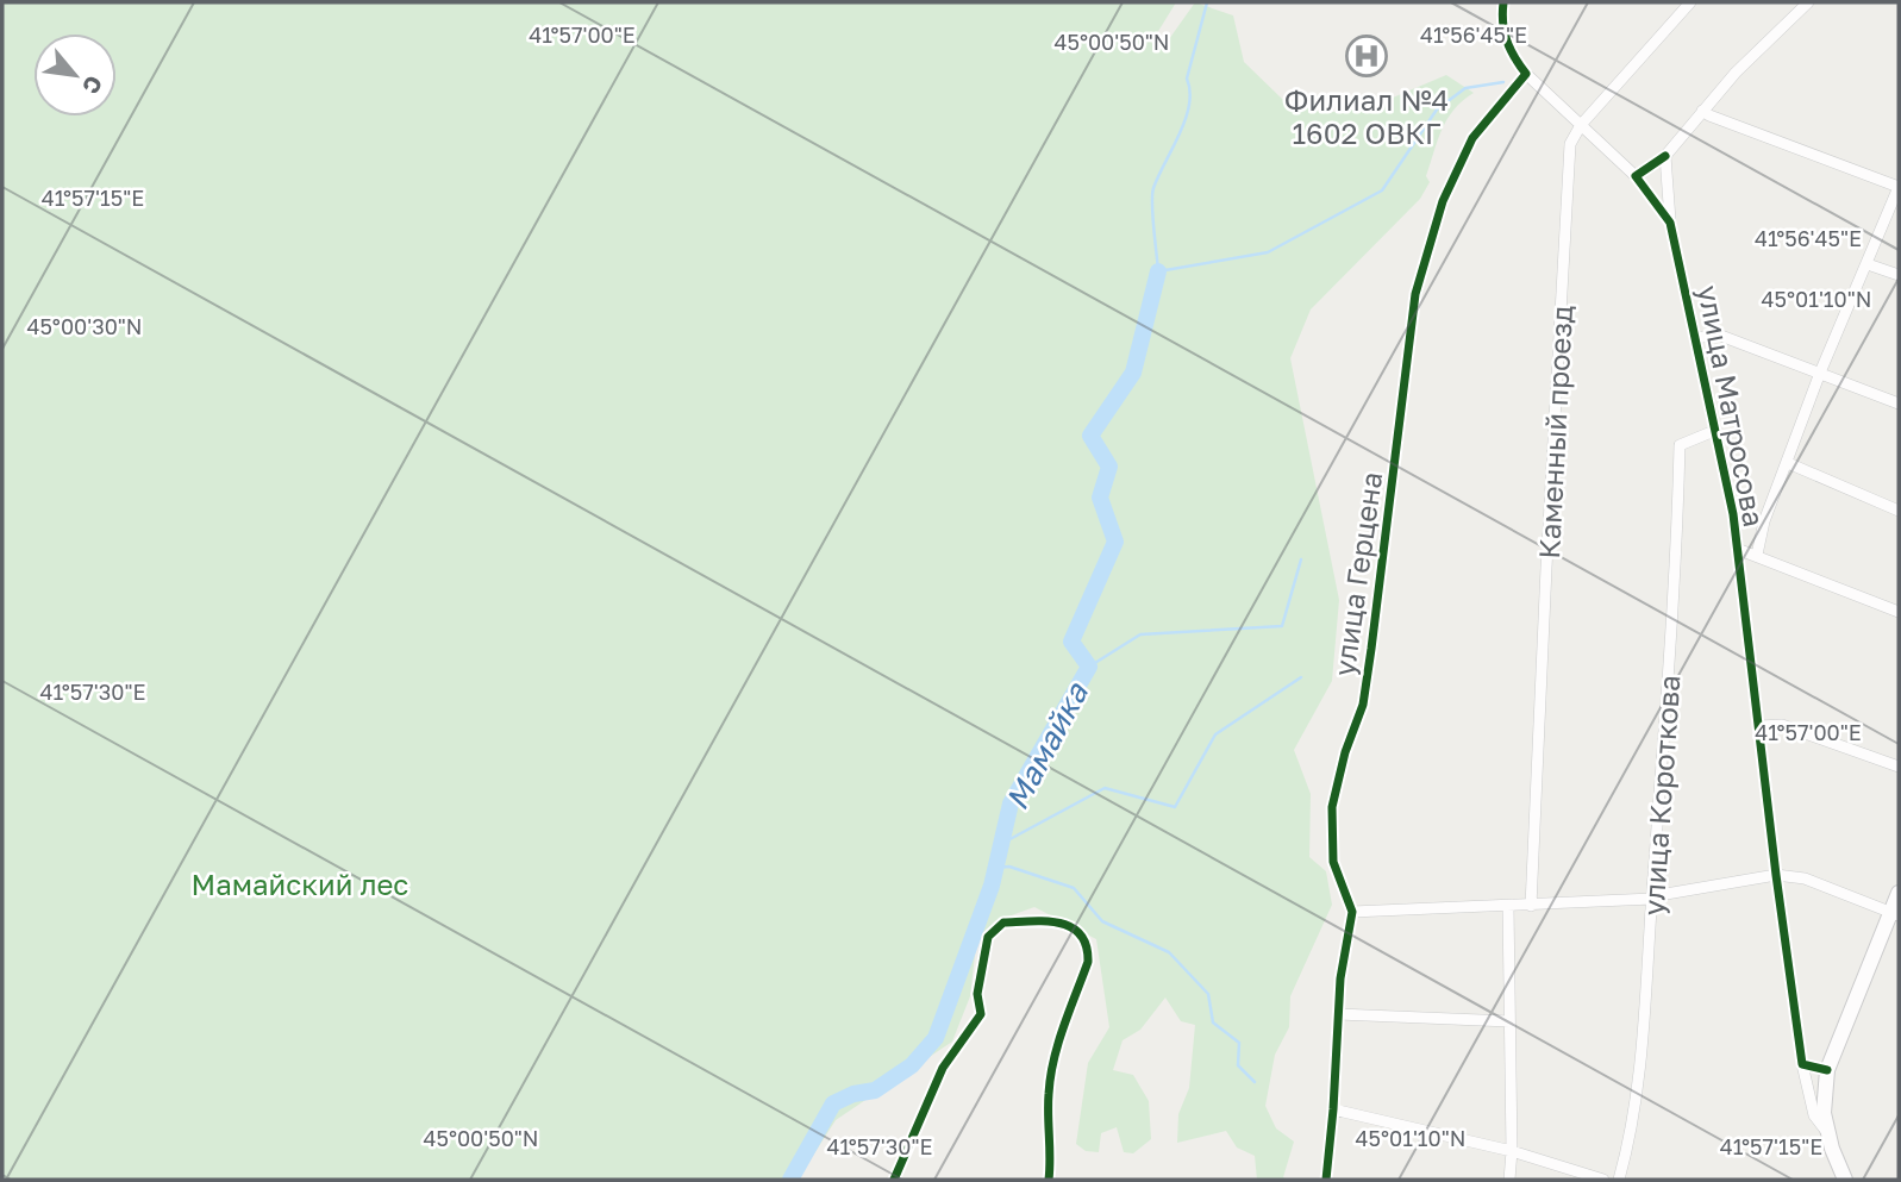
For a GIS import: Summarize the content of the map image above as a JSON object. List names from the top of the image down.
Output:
{
  "streets": {
    "street": [
      "улица Матросова",
      "Каменный проезд",
      "улица Герцена",
      "улица Короткова"
    ]
  },
  "crossings": [
    ["улица Матросова", "Каменный проезд"],
    ["улица Матросова", "улица Герцена"],
    ["улица Матросова", "улица Короткова"]
  ],
  "water": ["Мамайка"],
  "parks": ["Мамайский лес"],
  "places": {
    "hospital": ["Филиал №4 1602 ОВКГ"]
  },
  "north": "bottom right",
  "coordinates": [
    "41°57'00\"E",
    "41°56'45\"E",
    "45°00'50\"N",
    "41°57'15\"E",
    "45°01'10\"N",
    "45°00'30\"N",
    "41°57'30\"E"
  ]
}
